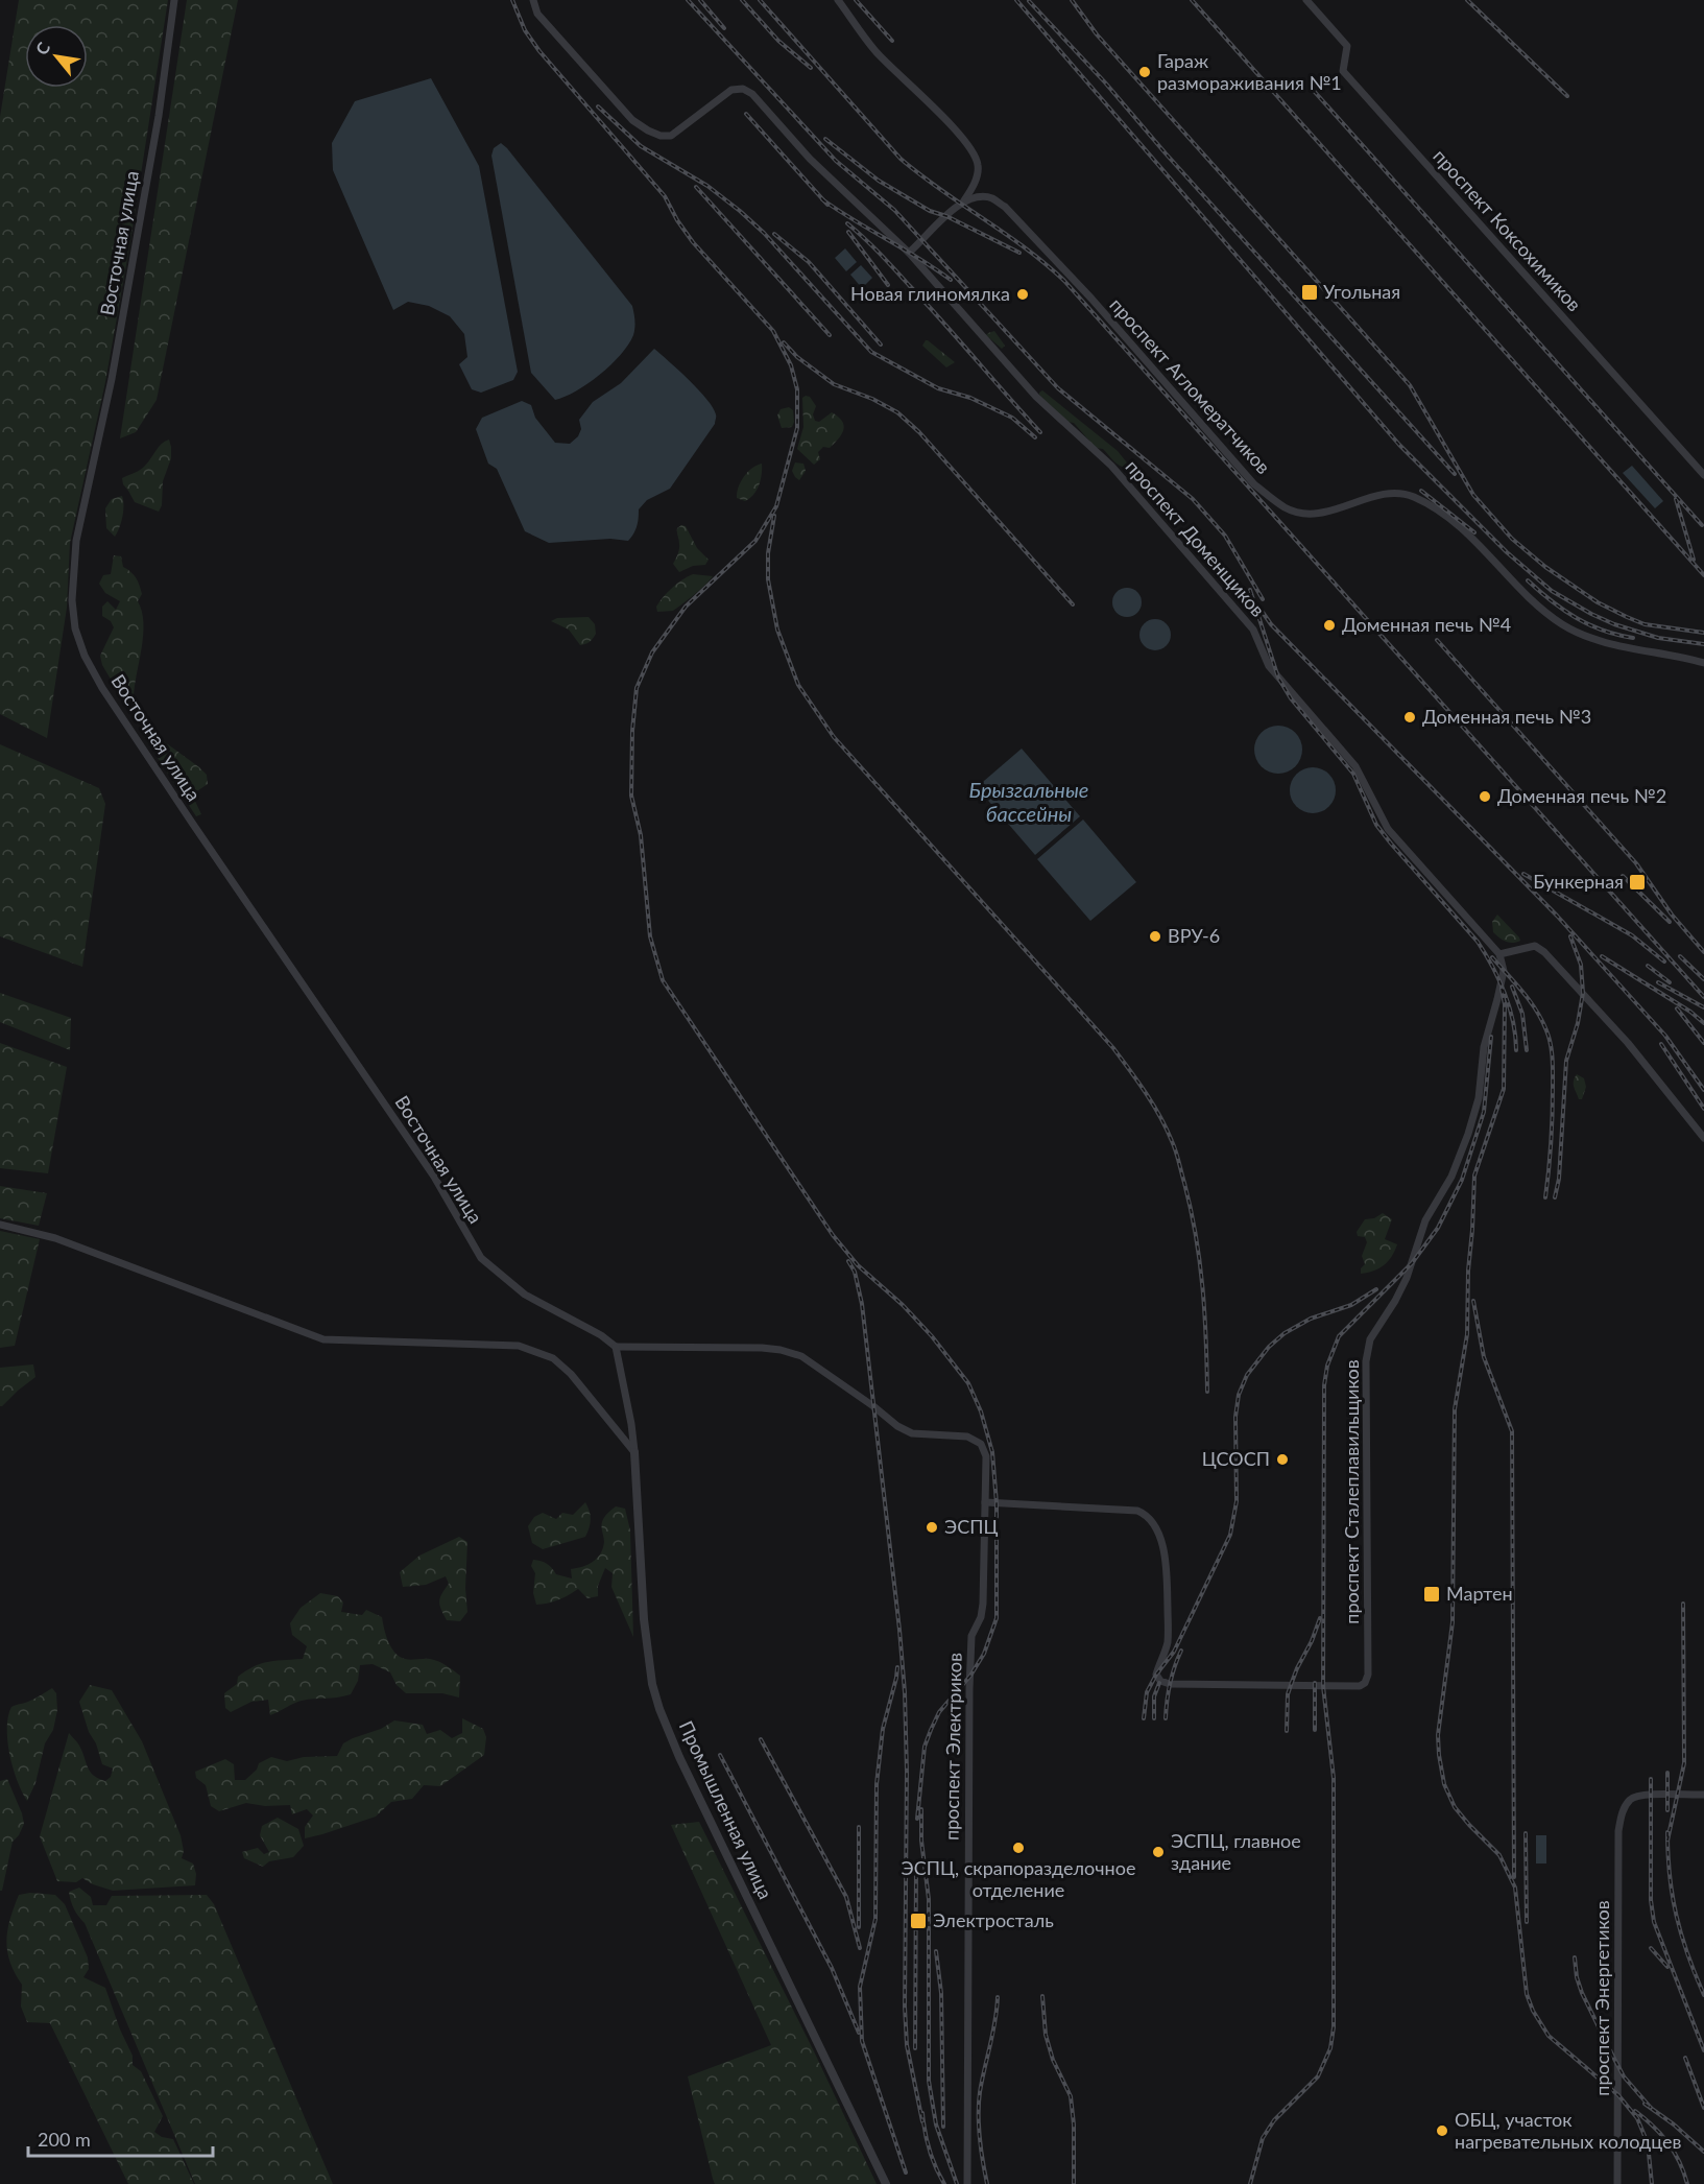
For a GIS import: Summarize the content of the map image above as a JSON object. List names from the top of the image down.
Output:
{
  "streets": {
    "street": [
      "проспект Коксохимиков",
      "Восточная улица",
      "проспект Агломератчиков",
      "проспект Доменщиков",
      "проспект Сталеплавильщиков",
      "проспект Электриков",
      "Промышленная улица",
      "проспект Энергетиков"
    ]
  },
  "crossings": [
    ["Восточная улица", "проспект Электриков"],
    ["Восточная улица", "Промышленная улица"],
    ["проспект Доменщиков", "проспект Сталеплавильщиков"],
    ["проспект Сталеплавильщиков", "проспект Электриков"],
    ["проспект Электриков", "Промышленная улица"]
  ],
  "water": ["Брызгальные бассейны"],
  "places": {
    "other": [
      "Гараж размораживания №1",
      "Новая глиномялка",
      "Доменная печь №4",
      "Доменная печь №3",
      "Доменная печь №2",
      "ВРУ-6",
      "ЦСОСП",
      "ЭСПЦ",
      "ЭСПЦ, скрапоразделочное отделение",
      "ЭСПЦ, главное здание",
      "ОБЦ, участок нагревательных колодцев"
    ],
    "transit": [
      "Угольная",
      "Бункерная",
      "Мартен",
      "Электросталь"
    ]
  },
  "scale_bar": "200 m",
  "north": "top left"
}
